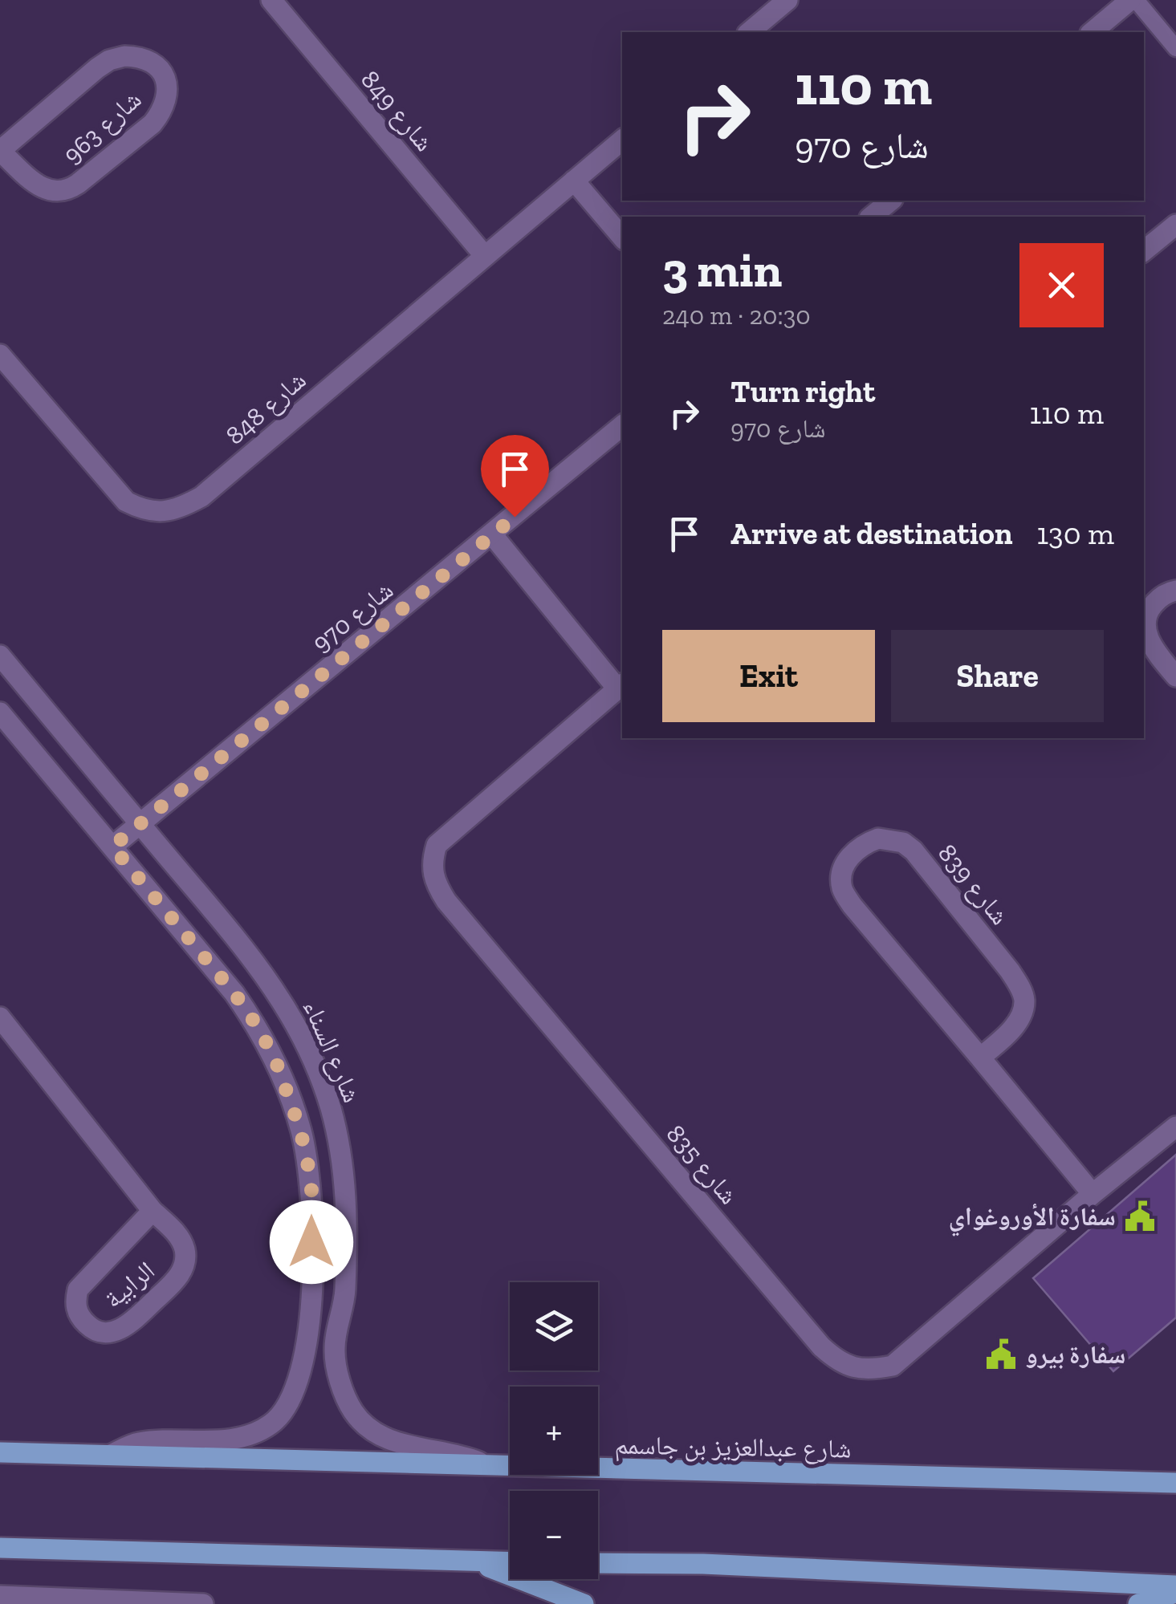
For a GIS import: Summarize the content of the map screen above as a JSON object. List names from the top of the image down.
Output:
{
  "streets": {
    "main road": ["شارع عبدالعزيز بن جاسمم"],
    "street": [
      "شارع 849",
      "شارع 963",
      "شارع 848",
      "شارع 970",
      "شارع 839",
      "شارع السناء",
      "شارع 835",
      "الرابية"
    ]
  },
  "crossings": [
    ["شارع 849", "شارع 848"],
    ["شارع 970", "شارع السناء"],
    ["شارع 970", "شارع 835"],
    ["شارع 839", "شارع 835"],
    ["شارع السناء", "شارع عبدالعزيز بن جاسمم"]
  ],
  "places": {
    "public building": ["سفارة الأوروغواي", "سفارة بيرو"]
  },
  "page": {
    "turn": ["110 m", "شارع 970"],
    "heading": ["3 min", "240 m · 20:30"],
    "list": [
      {
        "name": "Turn right",
        "note": "شارع 970",
        "value": "110 m"
      },
      {
        "name": "Arrive at destination",
        "value": "130 m"
      }
    ],
    "buttons": ["Exit", "Share"],
    "map_buttons": ["+", "−"]
  }
}
